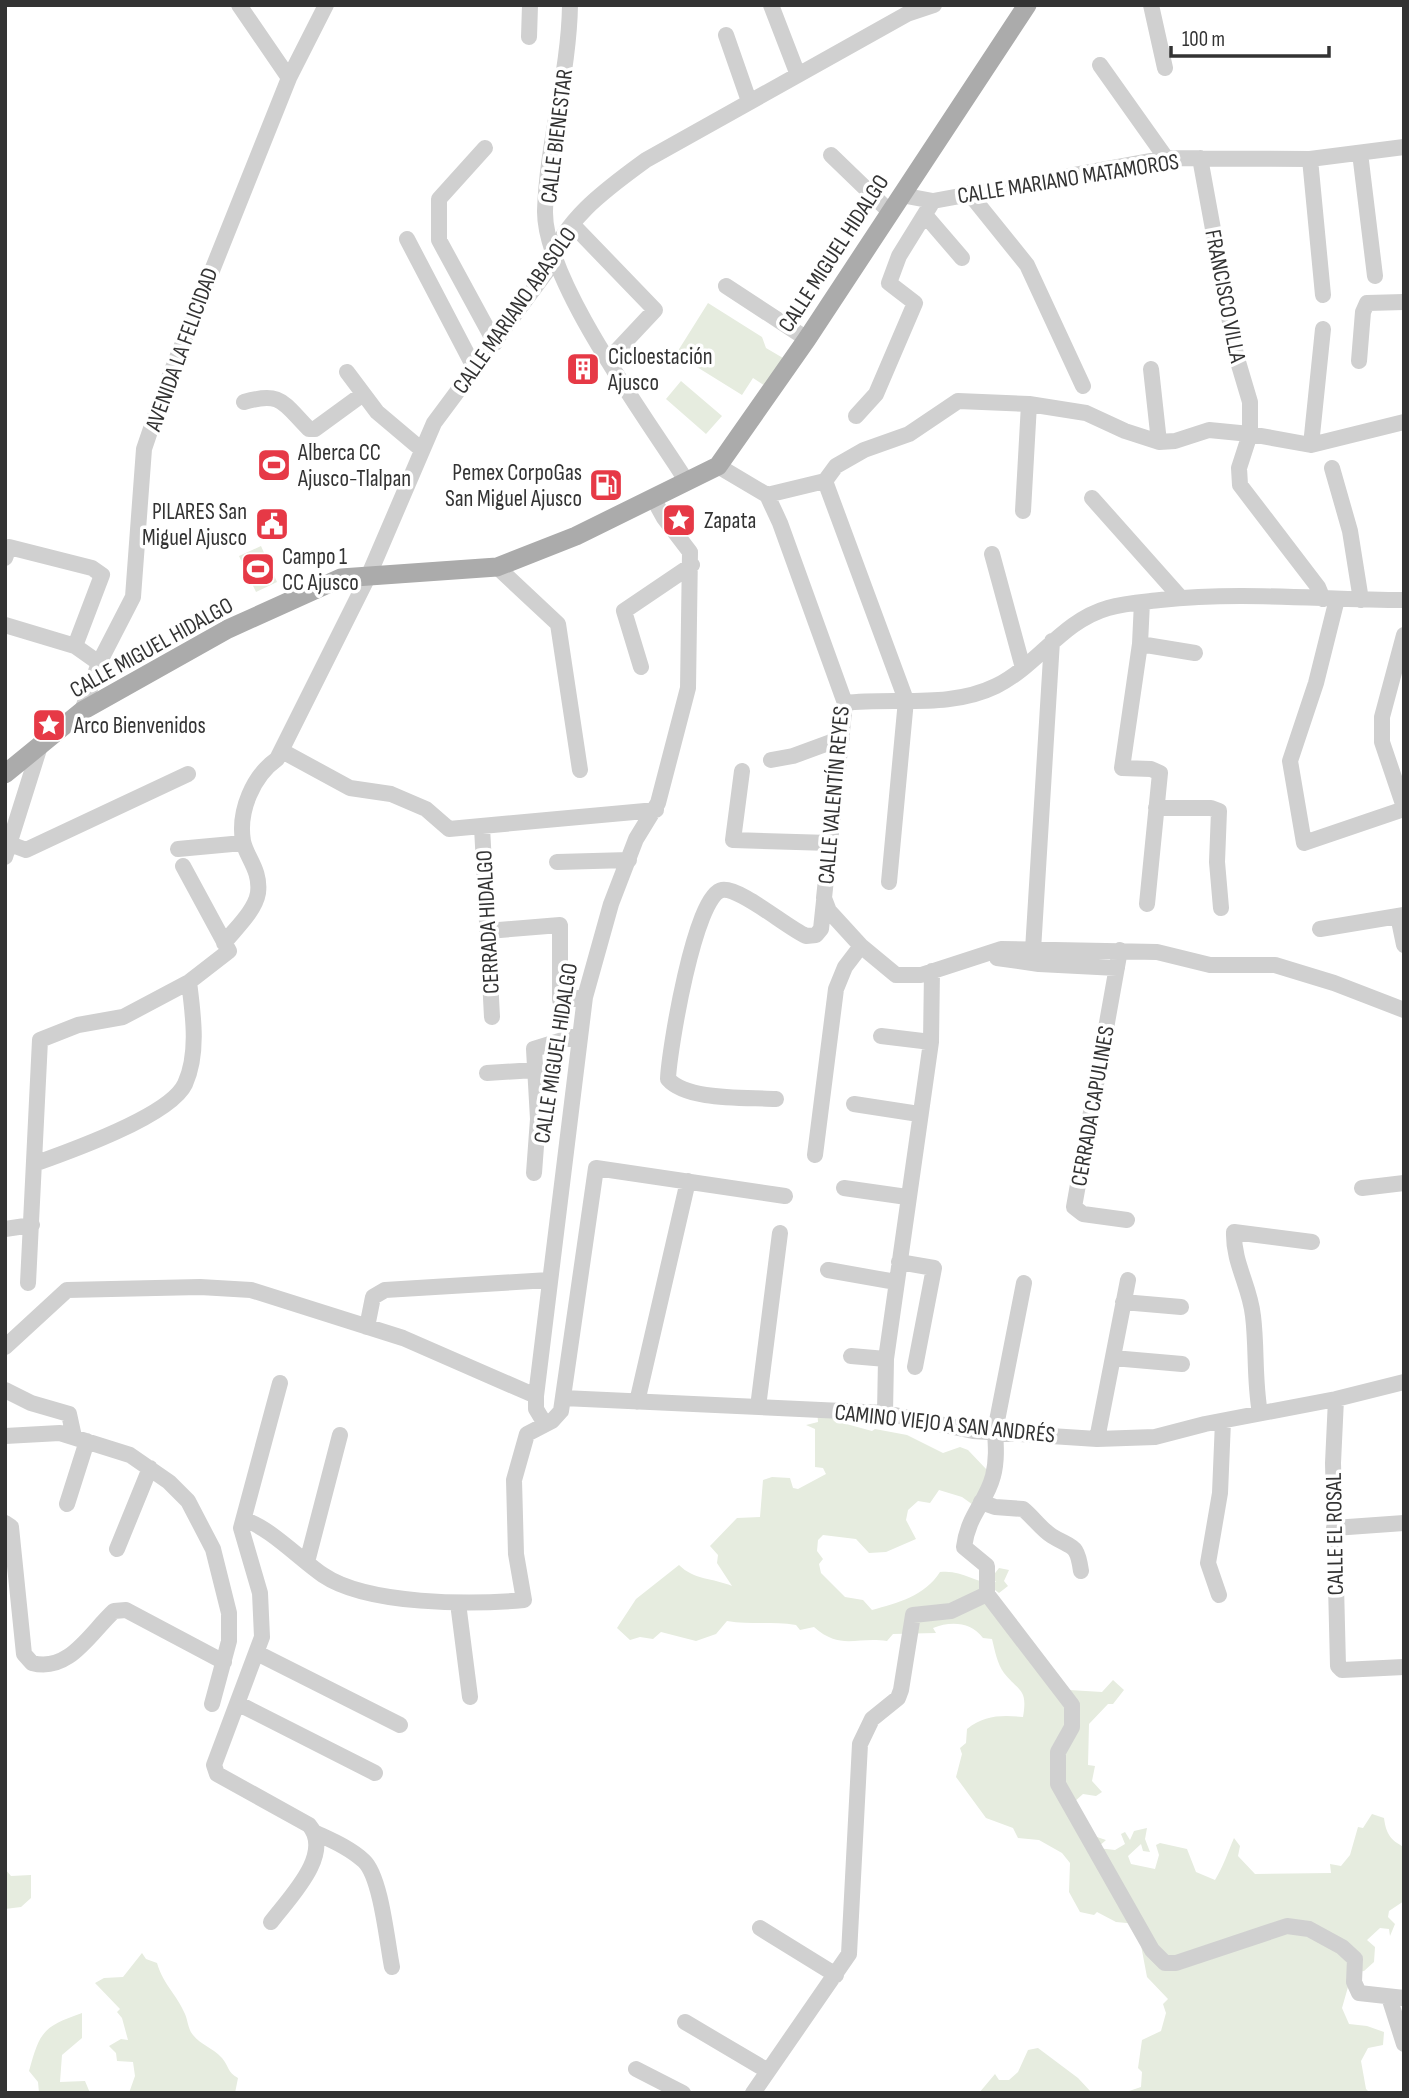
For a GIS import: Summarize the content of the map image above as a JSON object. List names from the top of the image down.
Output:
{
  "streets": {
    "main road": ["CALLE MIGUEL HIDALGO"],
    "street": [
      "CALLE BIENESTAR",
      "CALLE MARIANO MATAMOROS",
      "FRANCISCO VILLA",
      "CALLE MARIANO ABASOLO",
      "AVENIDA LA FELICIDAD",
      "CALLE VALENTÍN REYES",
      "CERRADA HIDALGO",
      "CERRADA CAPULINES",
      "CAMINO VIEJO A SAN ANDRÉS",
      "CALLE EL ROSAL"
    ]
  },
  "crossings": [
    ["CALLE BIENESTAR", "CALLE MIGUEL HIDALGO"],
    ["CALLE BIENESTAR", "CALLE MARIANO ABASOLO"],
    ["CALLE MARIANO MATAMOROS", "CALLE MIGUEL HIDALGO"],
    ["CALLE MARIANO MATAMOROS", "FRANCISCO VILLA"],
    ["CALLE MIGUEL HIDALGO", "CALLE MARIANO ABASOLO"],
    ["CALLE MIGUEL HIDALGO", "AVENIDA LA FELICIDAD"],
    ["CALLE VALENTÍN REYES", "CERRADA CAPULINES"],
    ["CAMINO VIEJO A SAN ANDRÉS", "CALLE EL ROSAL"]
  ],
  "places": {
    "building": ["Cicloestación Ajusco"],
    "sports": ["Alberca CC Ajusco-Tlalpan", "Campo 1 CC Ajusco"],
    "fuel station": ["Pemex CorpoGas San Miguel Ajusco"],
    "place": ["Zapata", "Arco Bienvenidos"],
    "public building": ["PILARES San Miguel Ajusco"]
  },
  "scale_bar": "100 m"
}
